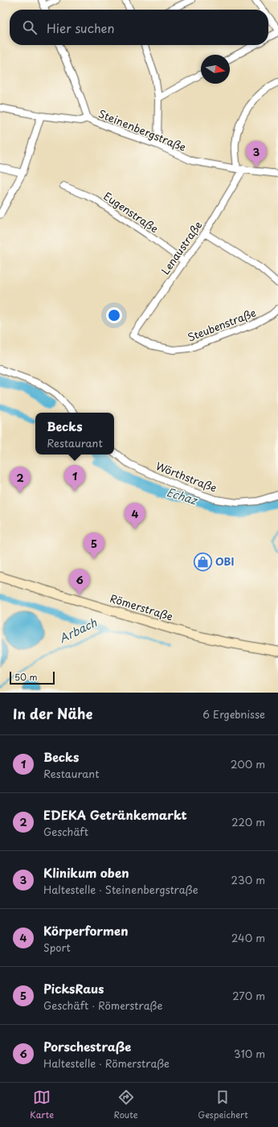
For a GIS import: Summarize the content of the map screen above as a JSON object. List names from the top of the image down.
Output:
{
  "streets": {
    "main road": ["Römerstraße"],
    "street": [
      "Steinenbergstraße",
      "Eugenstraße",
      "Lenaustraße",
      "Steubenstraße",
      "Wörthstraße"
    ]
  },
  "crossings": [
    ["Steinenbergstraße", "Lenaustraße"],
    ["Eugenstraße", "Lenaustraße"],
    ["Lenaustraße", "Steubenstraße"]
  ],
  "water": ["Echaz", "Arbach"],
  "places": {
    "shop": ["OBI"]
  },
  "scale_bar": "50 m",
  "north": "right",
  "page": {
    "search": "Hier suchen",
    "pins": [
      "3",
      "1",
      "2",
      "4",
      "5",
      "6"
    ],
    "popup": ["Becks", "Restaurant"],
    "scale": "50 m",
    "heading": ["In der Nähe", "6 Ergebnisse"],
    "list": [
      {
        "mark": "1",
        "name": "Becks",
        "note": "Restaurant",
        "value": "200 m"
      },
      {
        "mark": "2",
        "name": "EDEKA Getränkemarkt",
        "note": "Geschäft",
        "value": "220 m"
      },
      {
        "mark": "3",
        "name": "Klinikum oben",
        "note": "Haltestelle · Steinenbergstraße",
        "value": "230 m"
      },
      {
        "mark": "4",
        "name": "Körperformen",
        "note": "Sport",
        "value": "240 m"
      },
      {
        "mark": "5",
        "name": "PicksRaus",
        "note": "Geschäft · Römerstraße",
        "value": "270 m"
      },
      {
        "mark": "6",
        "name": "Porschestraße",
        "note": "Haltestelle · Römerstraße",
        "value": "310 m"
      }
    ],
    "nav": ["Karte", "Route", "Gespeichert"]
  }
}
